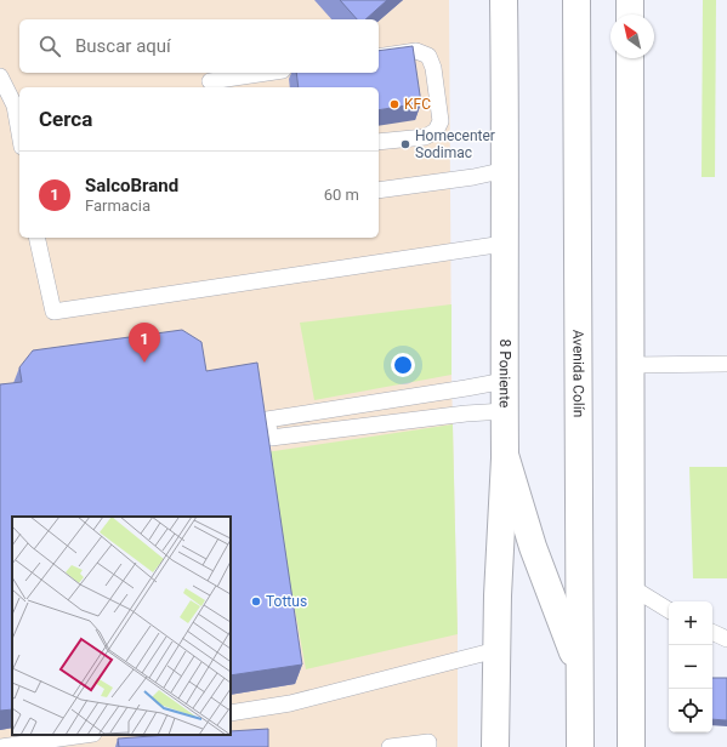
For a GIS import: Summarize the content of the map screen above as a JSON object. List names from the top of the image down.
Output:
{
  "streets": {
    "main road": ["8 Poniente", "Avenida Colín"]
  },
  "places": ["KFC", "Homecenter Sodimac", "Tottus"],
  "north": "top left",
  "page": {
    "search": "Buscar aquí",
    "heading": "Cerca",
    "list": [
      {
        "mark": "1",
        "name": "SalcoBrand",
        "note": "Farmacia",
        "value": "60 m"
      }
    ],
    "pins": "1",
    "map_buttons": ["+", "−"]
  }
}
